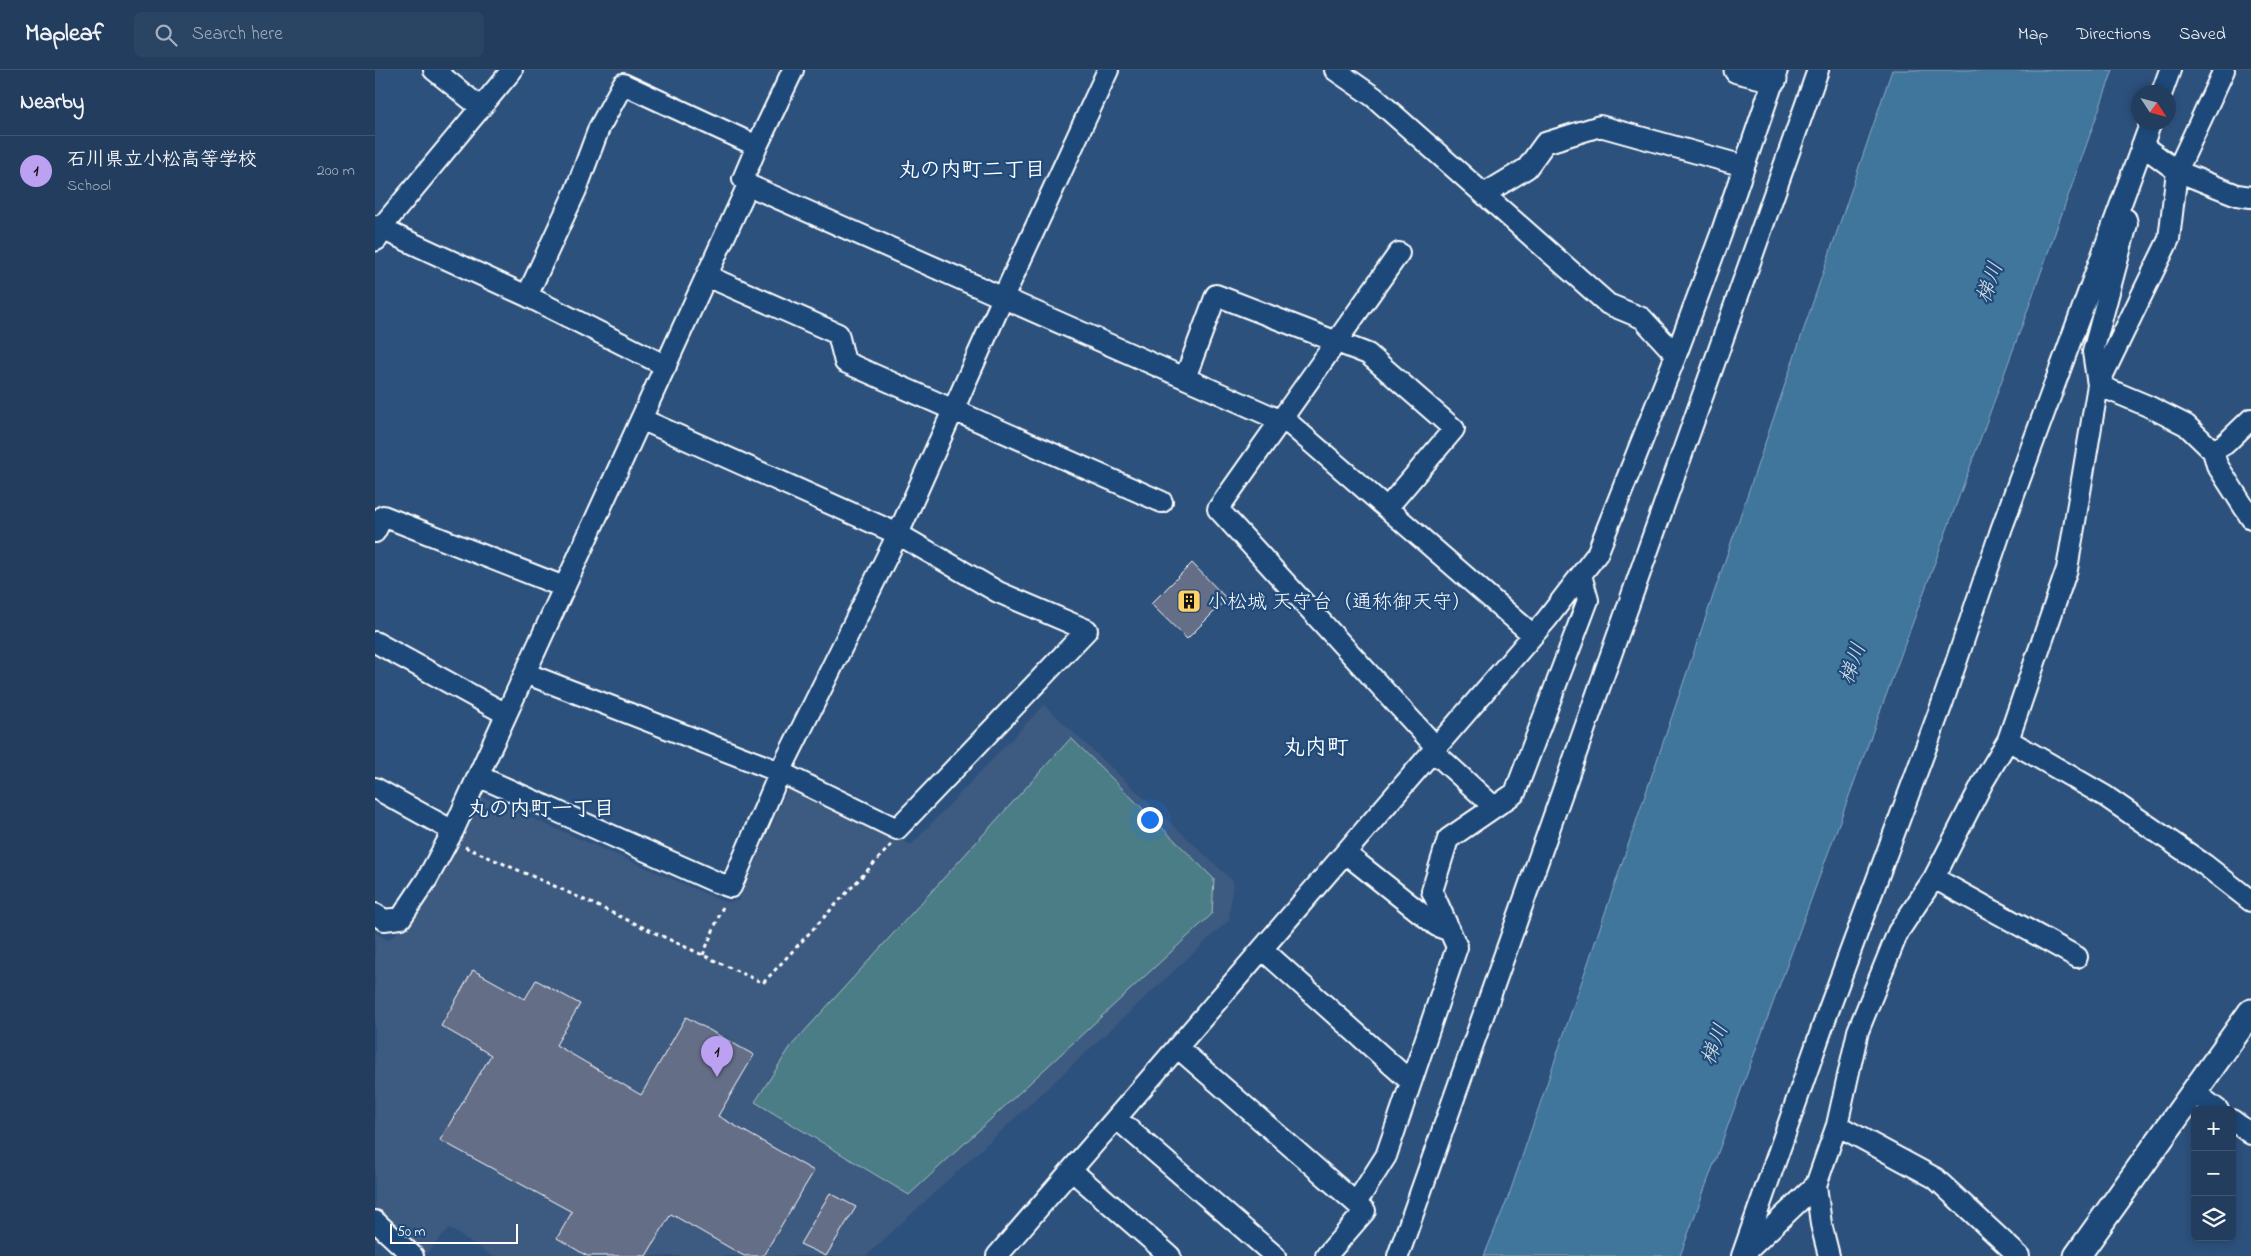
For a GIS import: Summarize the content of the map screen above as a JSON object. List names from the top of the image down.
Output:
{
  "districts": ["丸の内町二丁目", "丸内町", "丸の内町一丁目"],
  "water": ["梯川"],
  "places": {
    "building": ["小松城 天守台（通称御天守）"]
  },
  "scale_bar": "50 m",
  "north": "bottom right",
  "page": {
    "header": "Mapleaf",
    "search": "Search here",
    "nav": ["Map", "Directions", "Saved"],
    "heading": "Nearby",
    "list": [
      {
        "mark": "1",
        "name": "石川県立小松高等学校",
        "note": "School",
        "value": "200 m"
      }
    ],
    "pins": "1",
    "map_buttons": ["+", "−"],
    "scale": "50 m"
  }
}
